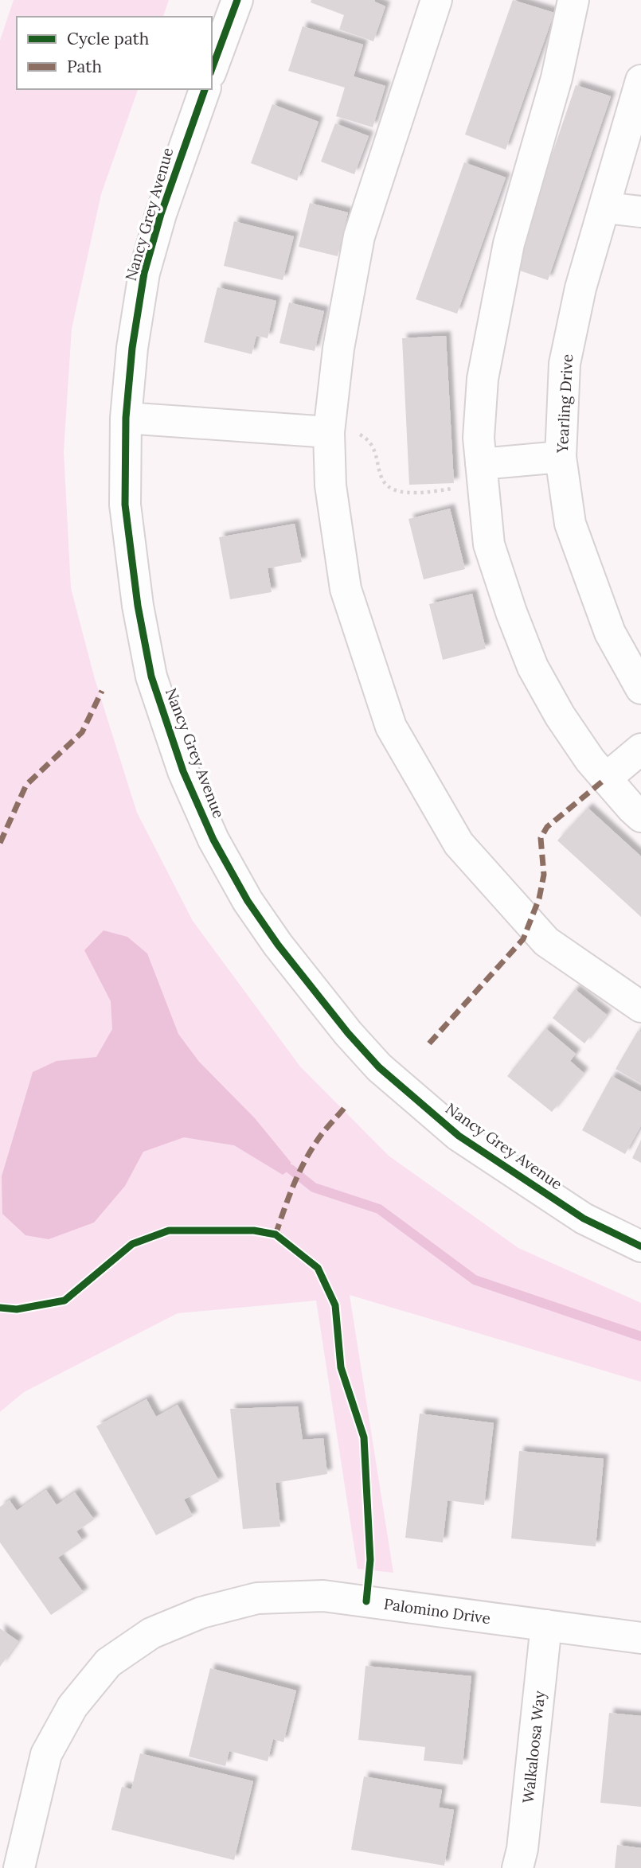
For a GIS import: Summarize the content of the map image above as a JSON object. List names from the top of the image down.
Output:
{
  "streets": {
    "street": [
      "Nancy Grey Avenue",
      "Yearling Drive",
      "Palomino Drive",
      "Walkaloosa Way"
    ]
  },
  "crossings": [
    ["Palomino Drive", "Walkaloosa Way"]
  ],
  "legend": ["Cycle path", "Path"]
}
